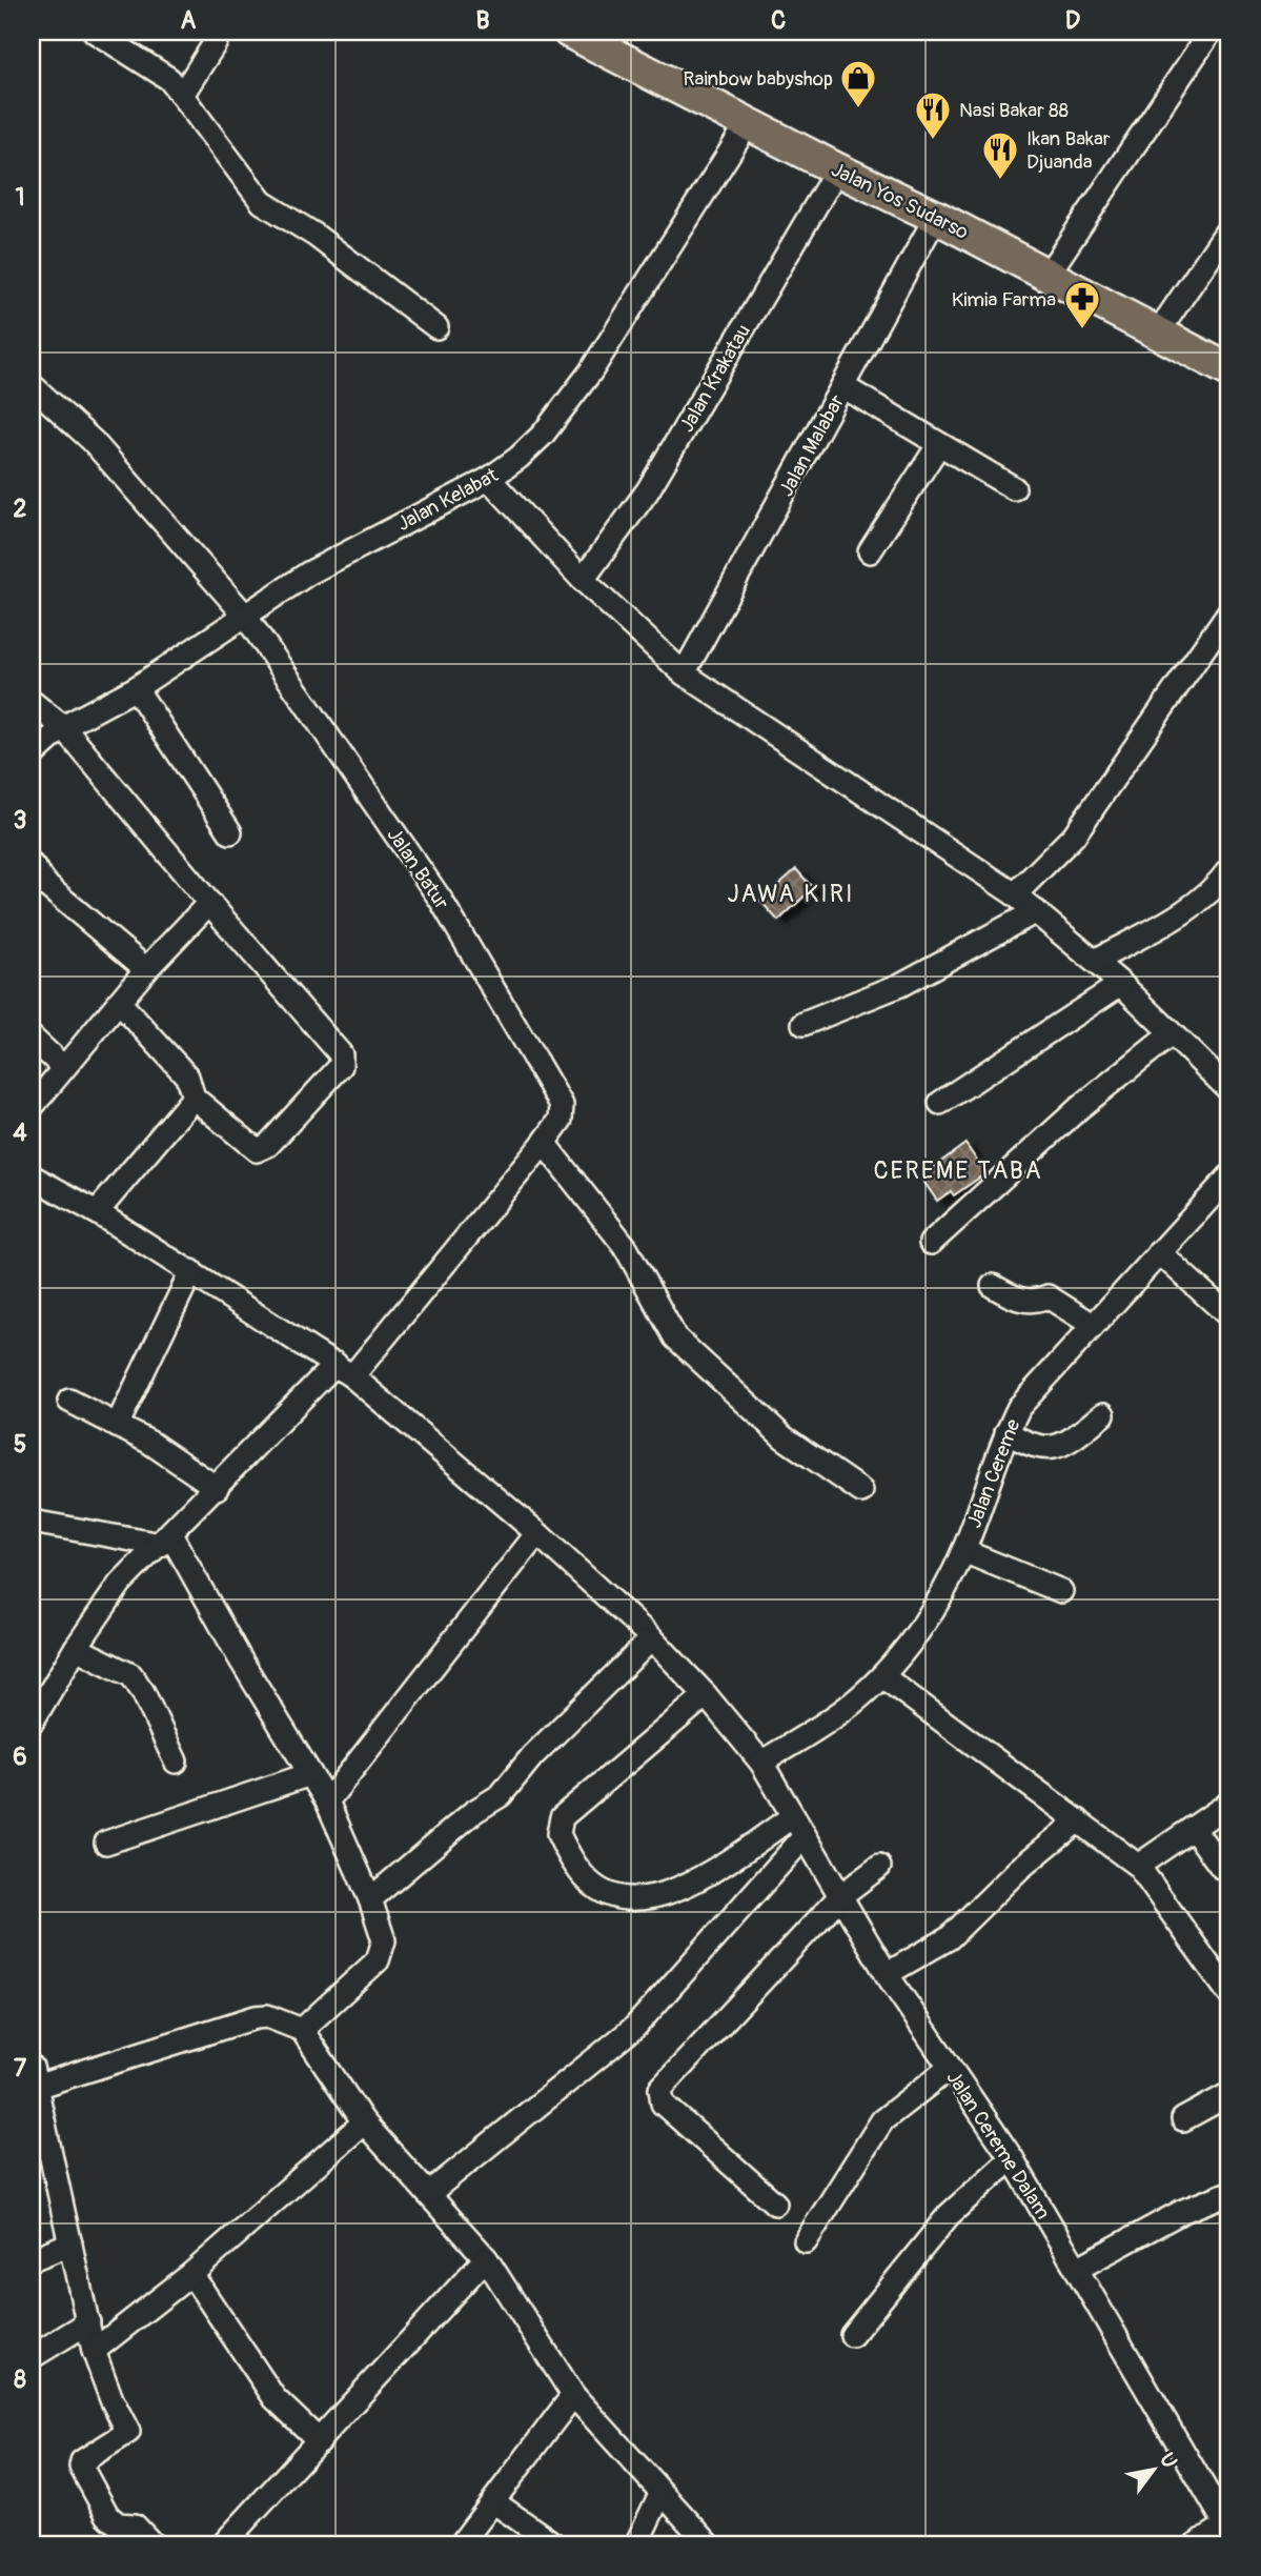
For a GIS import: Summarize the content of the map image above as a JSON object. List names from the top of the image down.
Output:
{
  "streets": {
    "highway": ["Jalan Yos Sudarso"],
    "street": [
      "Jalan Krakatau",
      "Jalan Malabar",
      "Jalan Kelabat",
      "Jalan Batur",
      "Jalan Cereme",
      "Jalan Cereme Dalam"
    ]
  },
  "crossings": [
    ["Jalan Yos Sudarso", "Jalan Krakatau"],
    ["Jalan Yos Sudarso", "Jalan Malabar"],
    ["Jalan Yos Sudarso", "Jalan Kelabat"],
    ["Jalan Kelabat", "Jalan Batur"],
    ["Jalan Batur", "Jalan Cereme Dalam"],
    ["Jalan Cereme", "Jalan Cereme Dalam"]
  ],
  "districts": ["JAWA KIRI", "CEREME TABA"],
  "places": {
    "shop": ["Rainbow babyshop"],
    "restaurant": ["Nasi Bakar 88", "Ikan Bakar Djuanda"],
    "pharmacy": ["Kimia Farma"]
  },
  "north": "top right",
  "grid": {
    "columns": [
      "A",
      "B",
      "C",
      "D"
    ],
    "rows": [
      "1",
      "2",
      "3",
      "4",
      "5",
      "6",
      "7",
      "8"
    ]
  }
}
